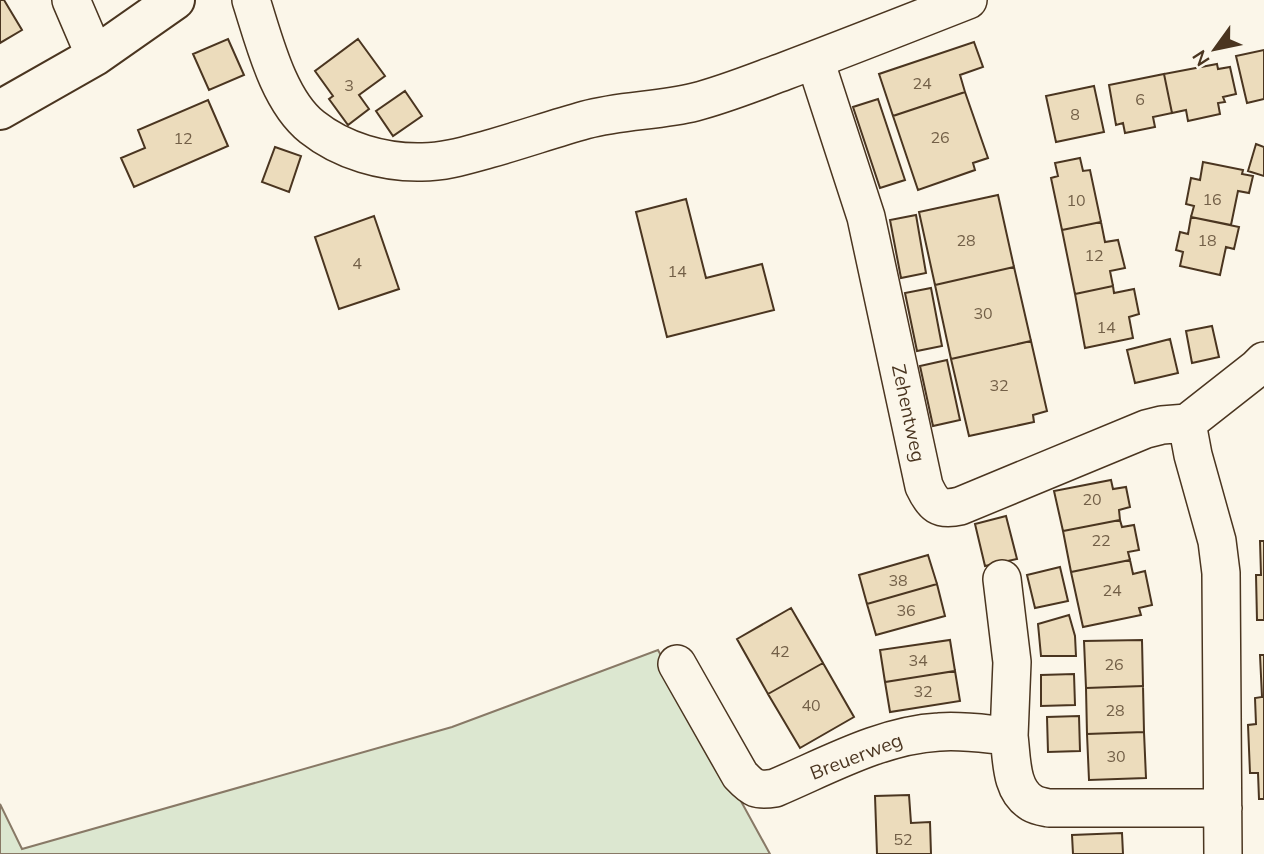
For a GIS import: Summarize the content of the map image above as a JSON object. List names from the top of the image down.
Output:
{
  "streets": {
    "street": ["Zehentweg", "Breuerweg"]
  },
  "house_numbers": [
    "24",
    "3",
    "6",
    "8",
    "26",
    "12",
    "16",
    "10",
    "28",
    "18",
    "12",
    "4",
    "14",
    "30",
    "14",
    "32",
    "20",
    "22",
    "38",
    "24",
    "36",
    "42",
    "34",
    "26",
    "32",
    "40",
    "28",
    "30",
    "52"
  ],
  "north": "bottom left"
}
